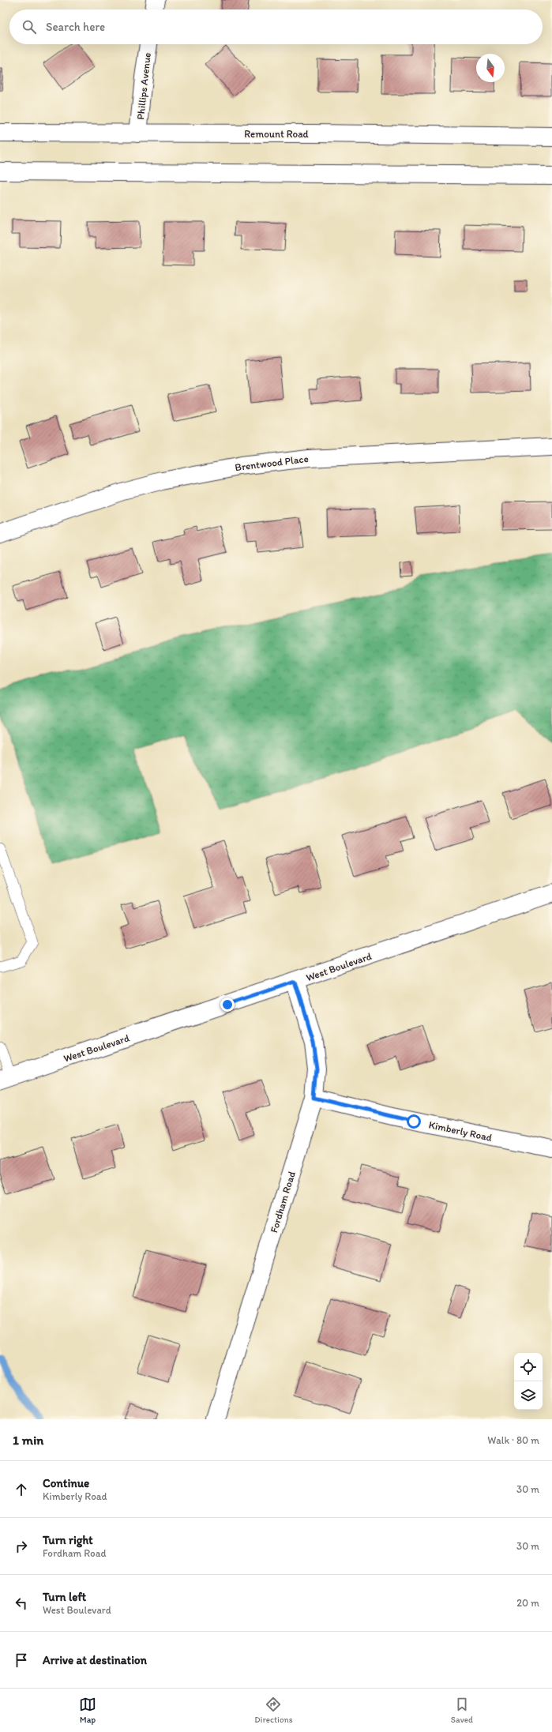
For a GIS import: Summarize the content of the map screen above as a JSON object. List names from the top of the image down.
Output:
{
  "streets": {
    "main road": [
      "Phillips Avenue",
      "Remount Road",
      "Brentwood Place",
      "West Boulevard",
      "Kimberly Road",
      "Fordham Road"
    ]
  },
  "crossings": [
    ["Phillips Avenue", "Remount Road"],
    ["West Boulevard", "Fordham Road"],
    ["Kimberly Road", "Fordham Road"]
  ],
  "north": "bottom",
  "page": {
    "search": "Search here",
    "heading": ["1 min", "Walk · 80 m"],
    "list": [
      ["Continue", "Kimberly Road", "30 m"],
      ["Turn right", "Fordham Road", "30 m"],
      ["Turn left", "West Boulevard", "20 m"],
      "Arrive at destination"
    ],
    "nav": ["Map", "Directions", "Saved"]
  }
}
